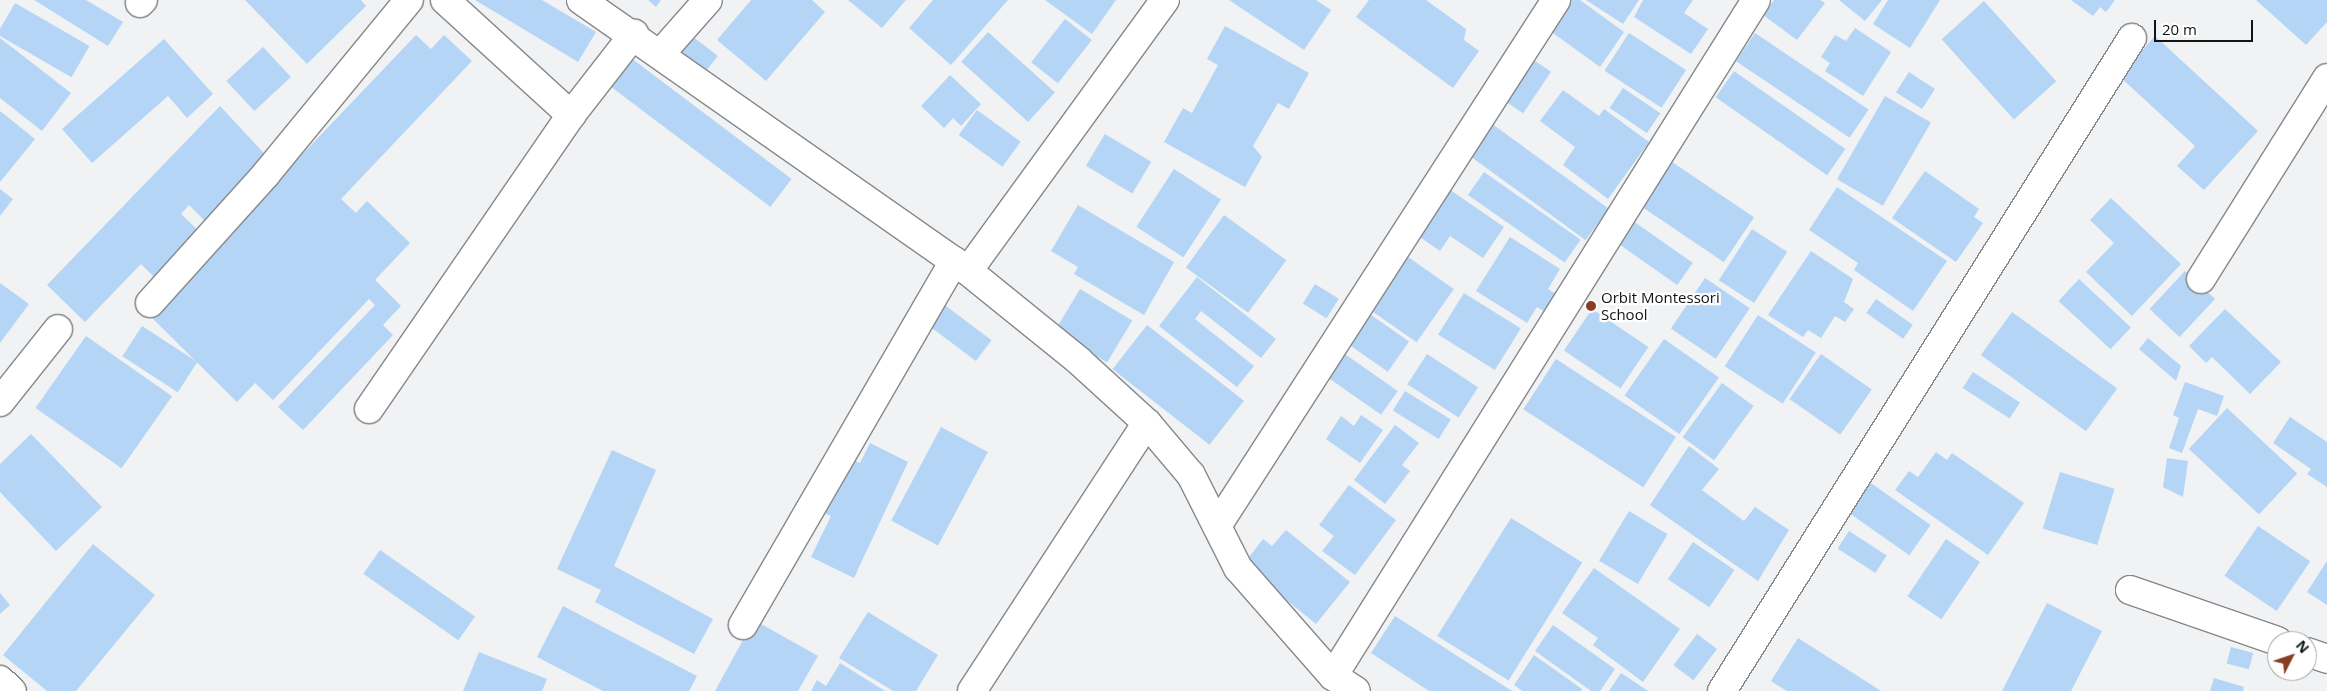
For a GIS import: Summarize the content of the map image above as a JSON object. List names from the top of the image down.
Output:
{
  "places": ["Orbit Montessori School"],
  "scale_bar": "20 m",
  "north": "top right"
}
